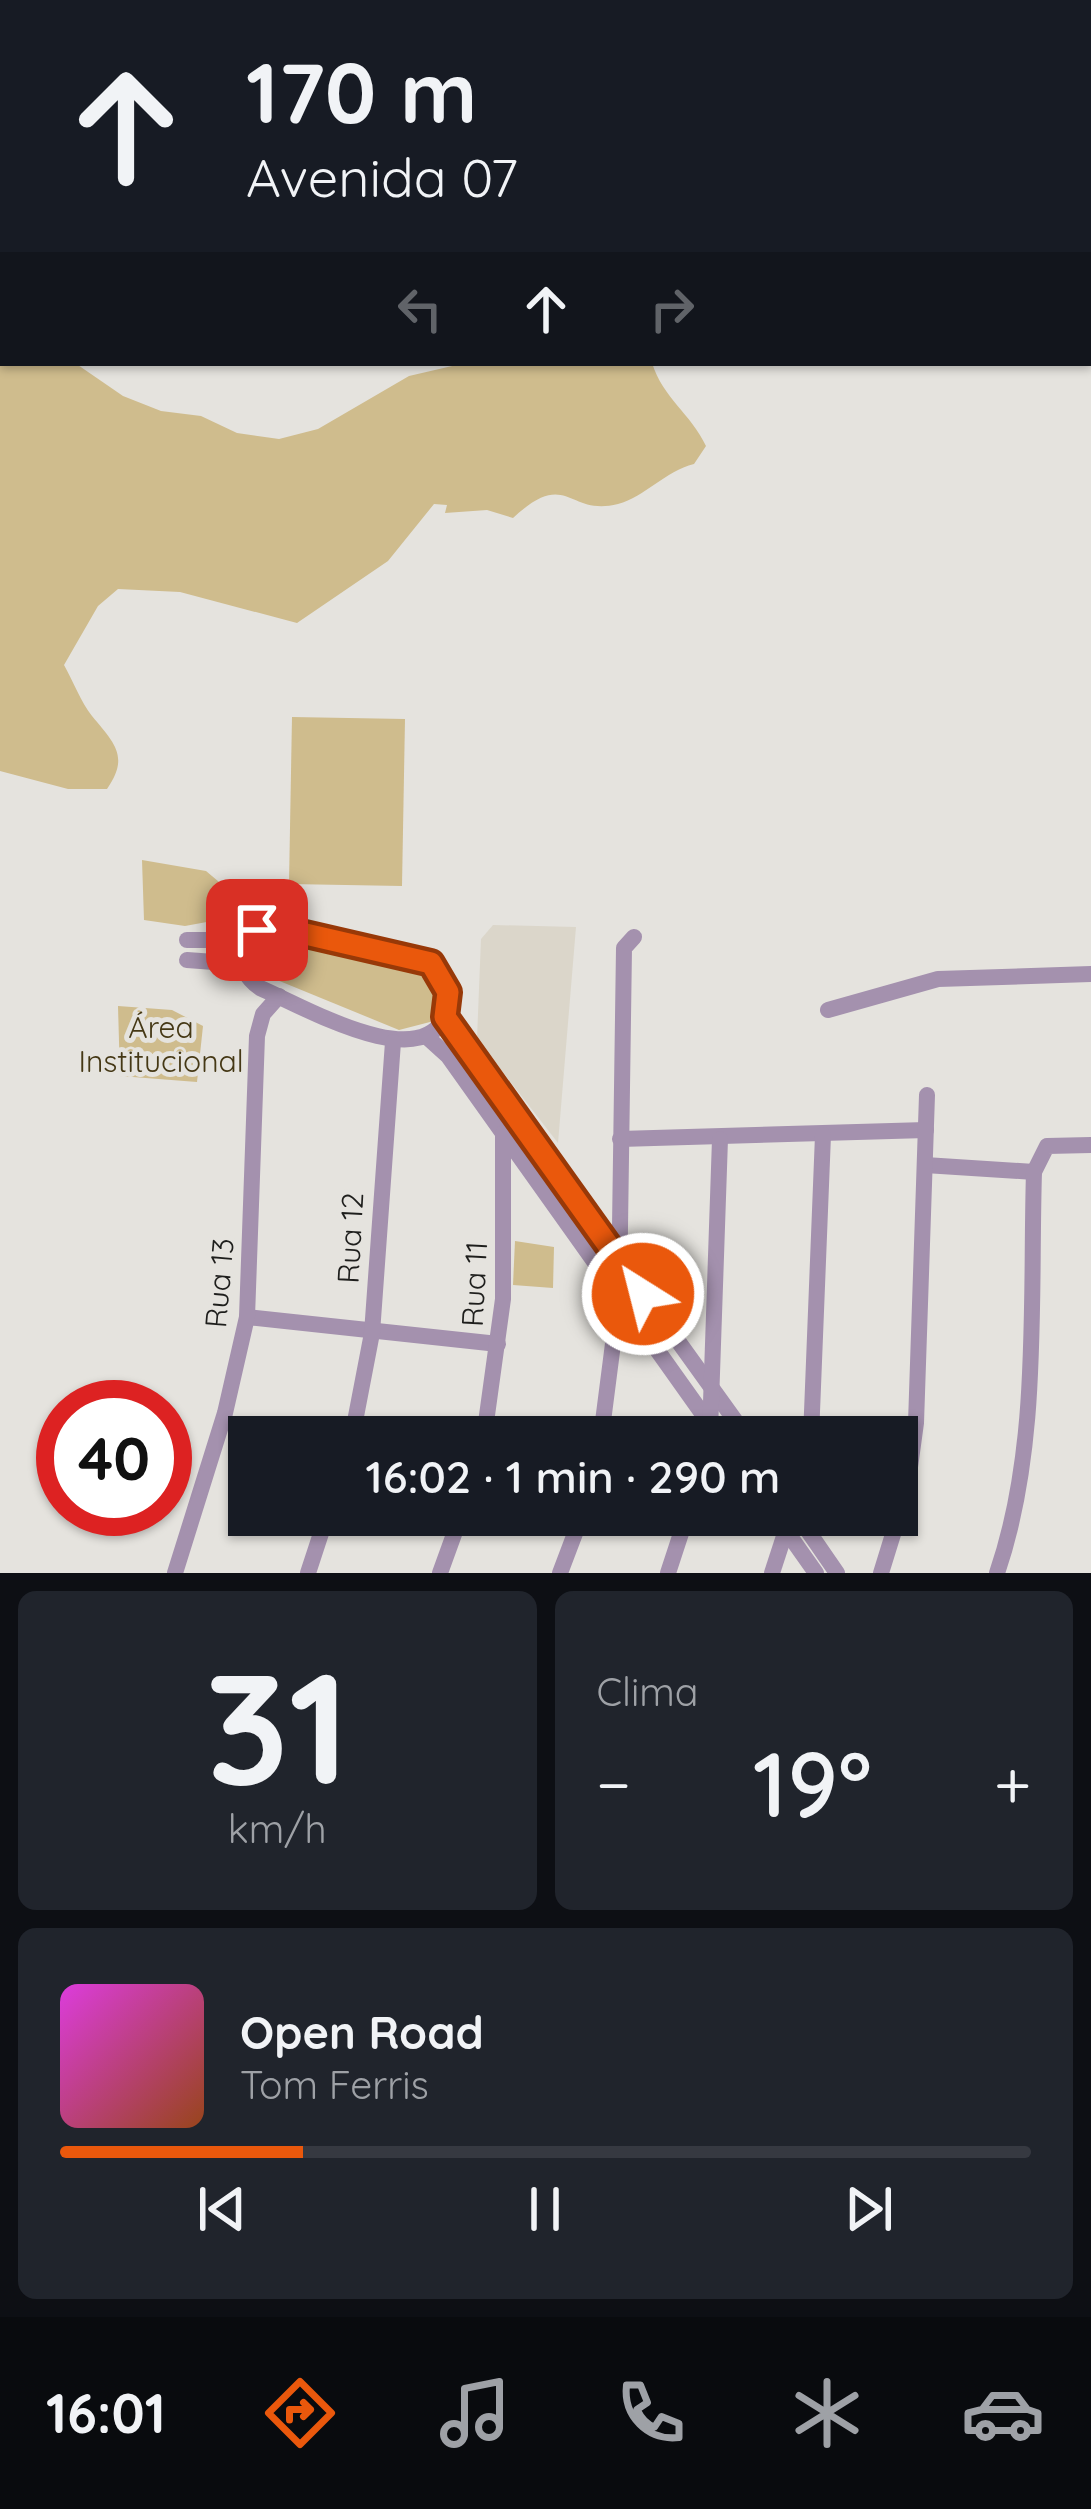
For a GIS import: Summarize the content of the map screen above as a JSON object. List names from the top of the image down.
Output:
{
  "streets": {
    "street": ["Rua 12", "Rua 13", "Rua 11"]
  },
  "parks": ["Área Institucional"],
  "page": {
    "turn": ["170 m", "Avenida 07"],
    "limit": "40",
    "trip": "16:02 · 1 min · 290 m",
    "tile": [
      ["31", "km/h"],
      "Clima"
    ],
    "heat": ["−", "19°", "+"],
    "song": ["Open Road", "Tom Ferris"],
    "tabs": "16:01"
  }
}
